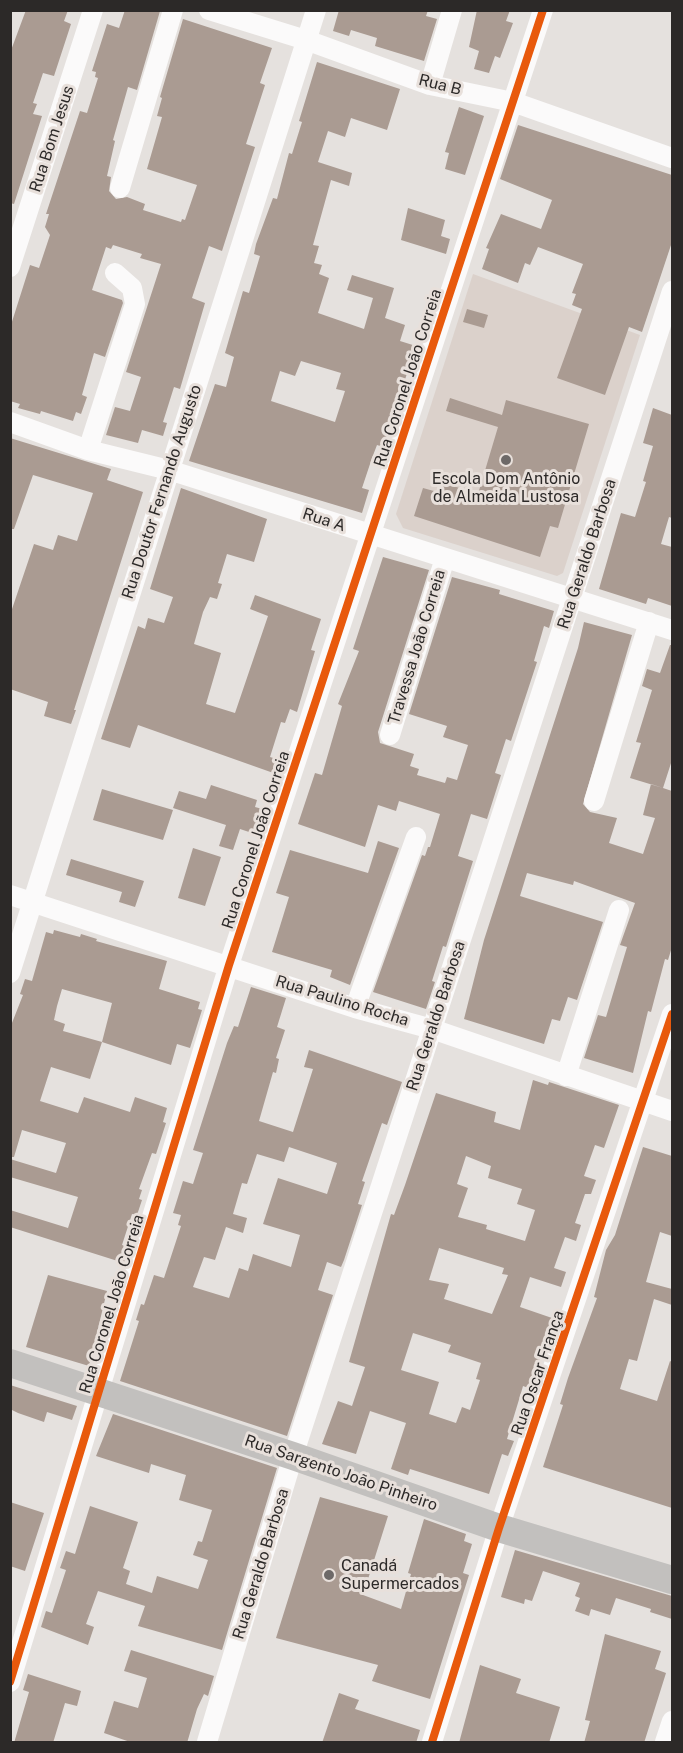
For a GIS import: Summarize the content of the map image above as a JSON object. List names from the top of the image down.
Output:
{
  "streets": {
    "street": [
      "Rua B",
      "Rua Bom Jesus",
      "Rua Coronel João Correia",
      "Rua Doutor Fernando Augusto",
      "Rua A",
      "Rua Geraldo Barbosa",
      "Travessa João Correia",
      "Rua Paulino Rocha",
      "Rua Oscar França",
      "Rua Sargento João Pinheiro"
    ]
  },
  "crossings": [
    ["Rua B", "Rua Coronel João Correia"],
    ["Rua B", "Rua Doutor Fernando Augusto"],
    ["Rua Coronel João Correia", "Rua A"],
    ["Rua Coronel João Correia", "Rua Paulino Rocha"],
    ["Rua Coronel João Correia", "Rua Sargento João Pinheiro"],
    ["Rua Doutor Fernando Augusto", "Rua A"],
    ["Rua Doutor Fernando Augusto", "Rua Paulino Rocha"],
    ["Rua A", "Rua Geraldo Barbosa"],
    ["Rua A", "Travessa João Correia"],
    ["Rua Geraldo Barbosa", "Rua Paulino Rocha"],
    ["Rua Geraldo Barbosa", "Rua Sargento João Pinheiro"],
    ["Rua Paulino Rocha", "Rua Oscar França"],
    ["Rua Oscar França", "Rua Sargento João Pinheiro"]
  ],
  "places": ["Escola Dom Antônio de Almeida Lustosa", "Canadá Supermercados"]
}
